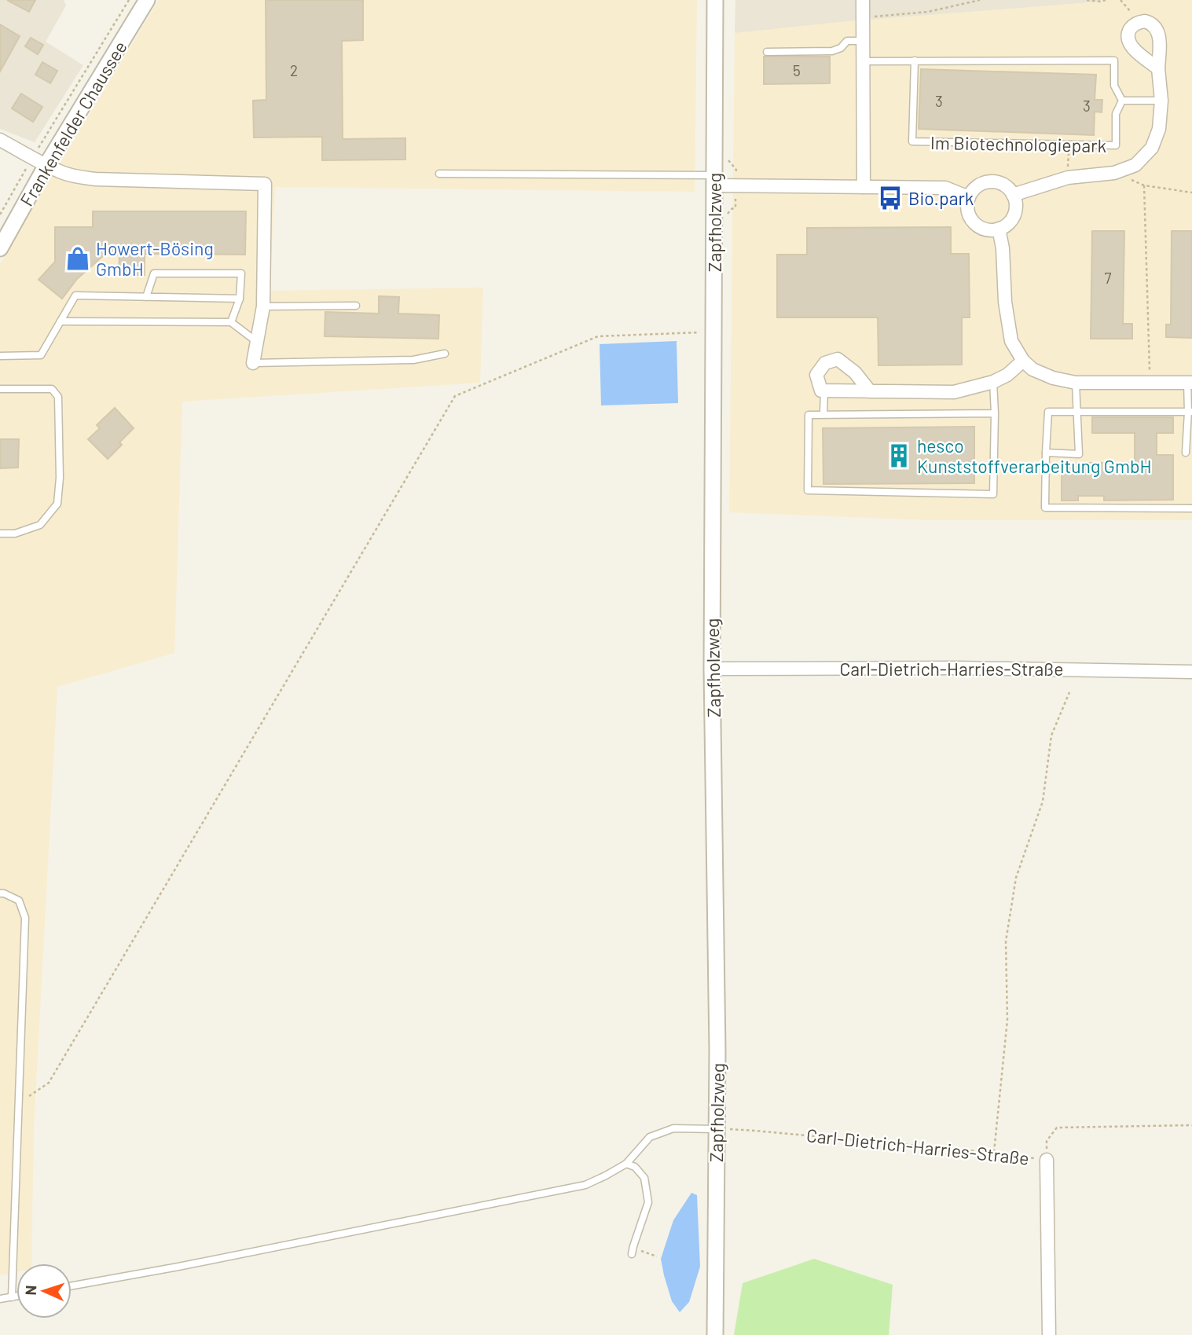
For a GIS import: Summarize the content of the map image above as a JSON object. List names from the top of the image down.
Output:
{
  "streets": {
    "street": [
      "Frankenfelder Chaussee",
      "Im Biotechnologiepark",
      "Zapfholzweg",
      "Carl-Dietrich-Harries-Straße"
    ]
  },
  "crossings": [
    ["Zapfholzweg", "Carl-Dietrich-Harries-Straße"]
  ],
  "places": {
    "bus stop": ["Bio.park"],
    "shop": ["Howert-Bösing GmbH"],
    "building": ["hesco Kunststoffverarbeitung GmbH"]
  },
  "house_numbers": [
    "2",
    "5",
    "3",
    "3",
    "7"
  ],
  "north": "left"
}
